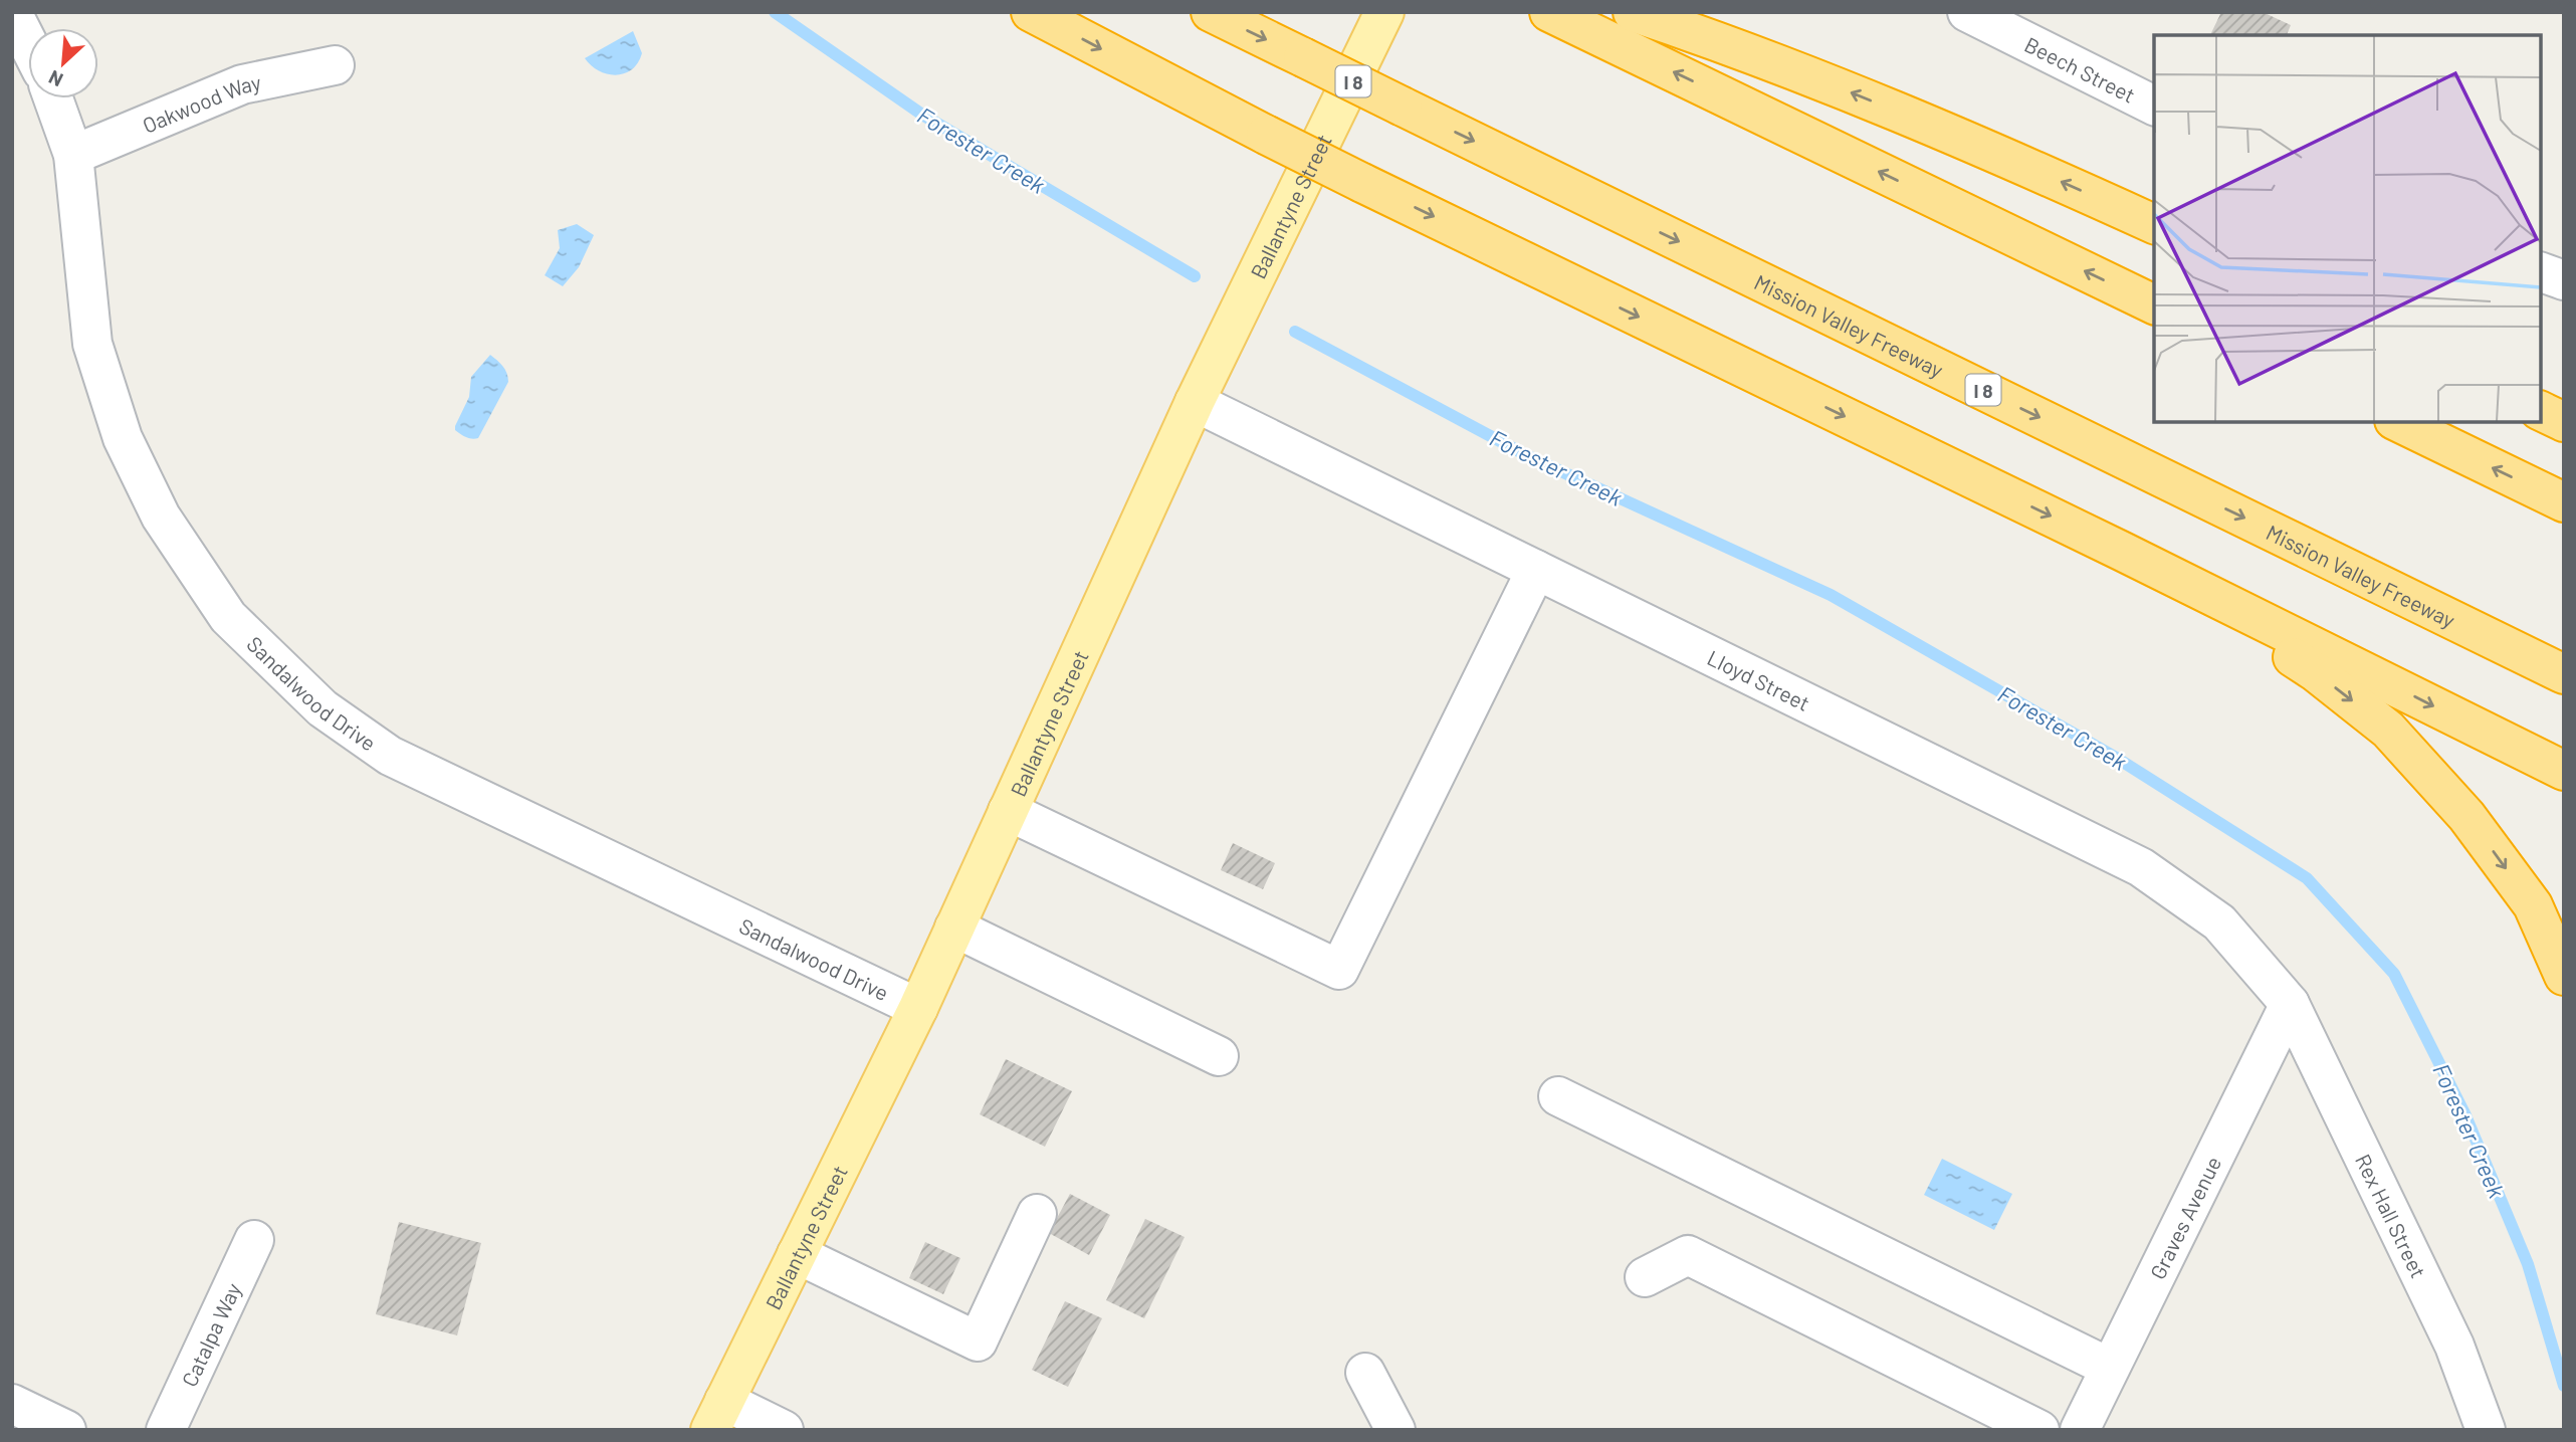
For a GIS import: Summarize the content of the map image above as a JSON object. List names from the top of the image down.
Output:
{
  "streets": {
    "highway": ["I 8", "Mission Valley Freeway"],
    "main road": ["Ballantyne Street"],
    "street": [
      "Beech Street",
      "Oakwood Way",
      "Lloyd Street",
      "Sandalwood Drive",
      "Rex Hall Street",
      "Graves Avenue",
      "Catalpa Way"
    ]
  },
  "crossings": [
    ["Oakwood Way", "Sandalwood Drive"],
    ["Ballantyne Street", "Lloyd Street"],
    ["Ballantyne Street", "Sandalwood Drive"],
    ["Lloyd Street", "Rex Hall Street"],
    ["Lloyd Street", "Graves Avenue"],
    ["Rex Hall Street", "Graves Avenue"]
  ],
  "water": ["Forester Creek"],
  "north": "bottom left"
}
